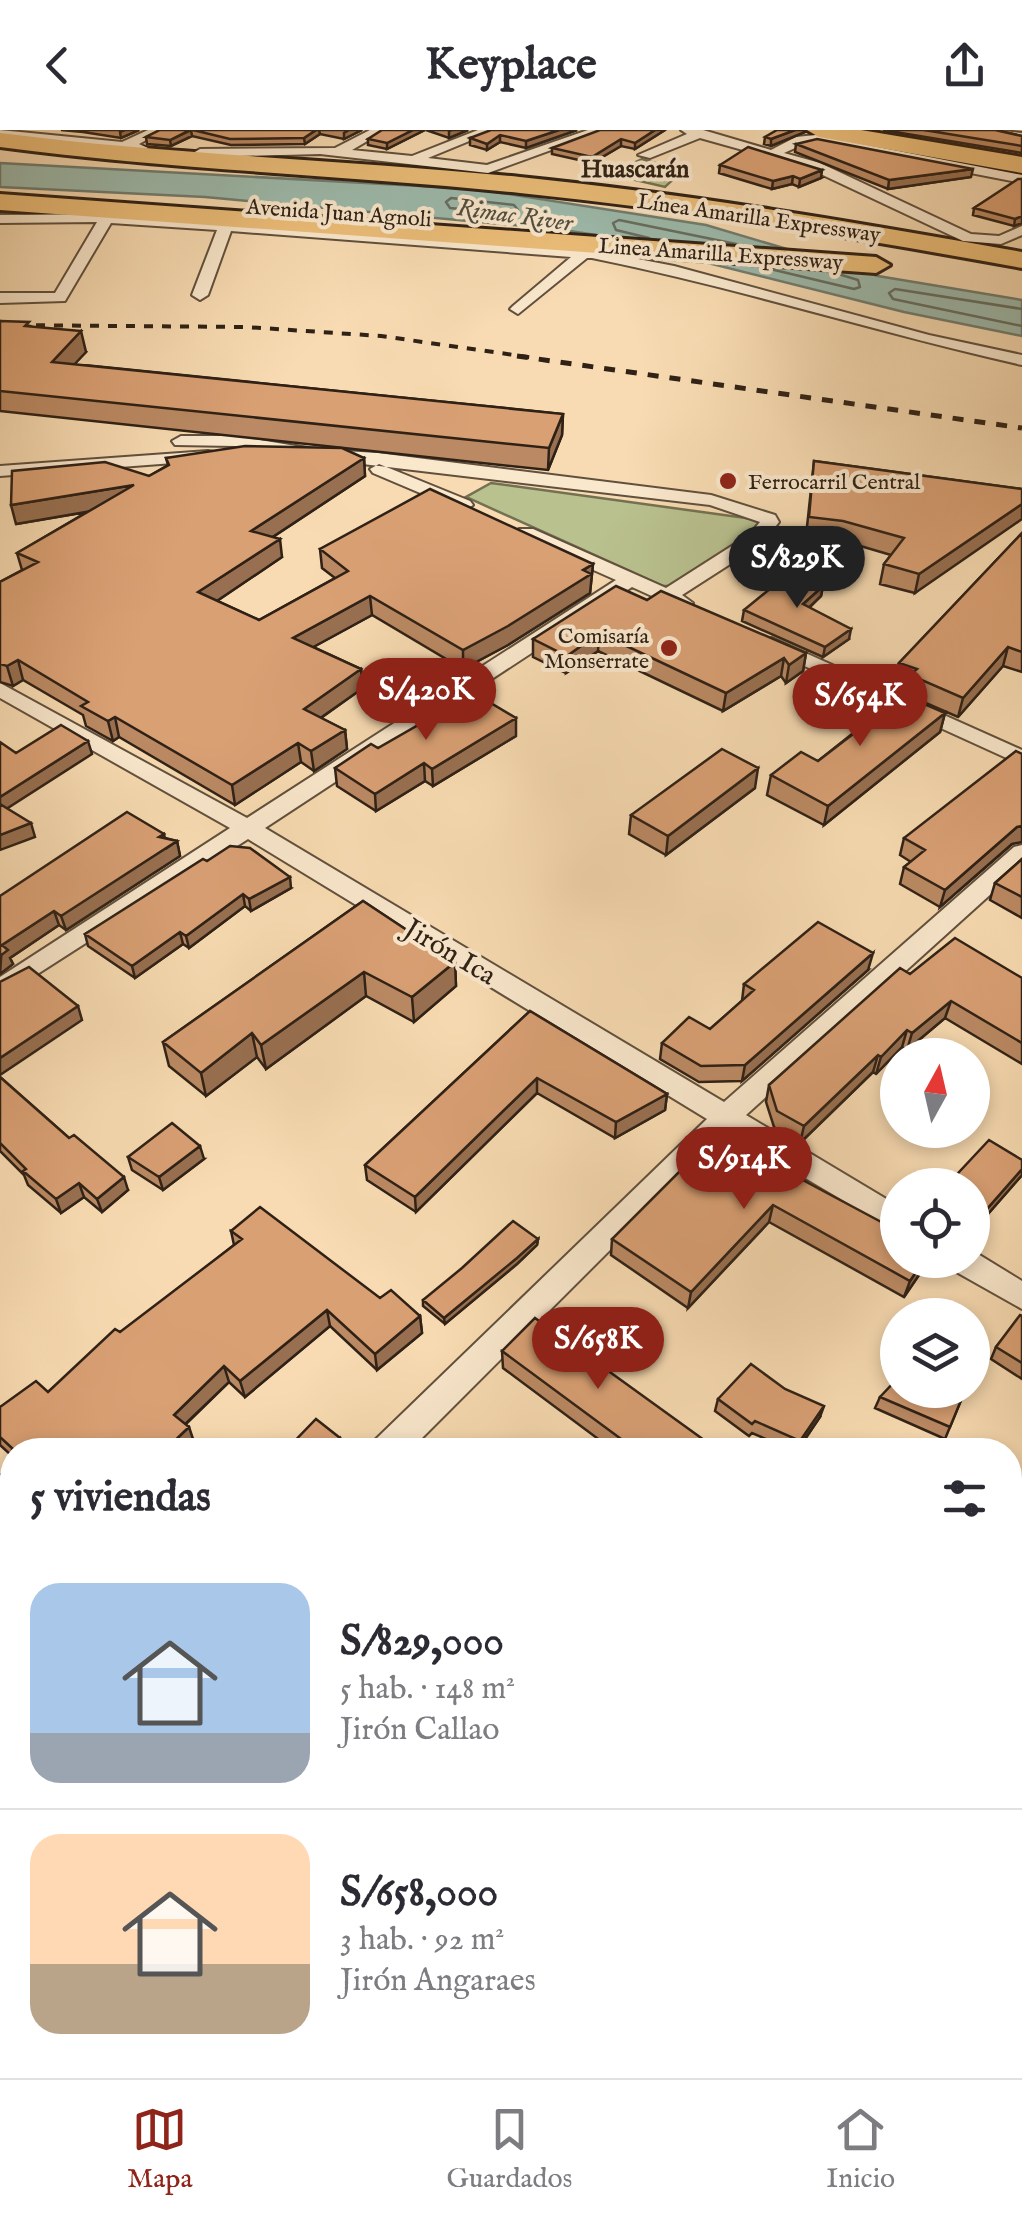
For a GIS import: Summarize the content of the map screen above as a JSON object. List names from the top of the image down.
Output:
{
  "streets": {
    "highway": ["Línea Amarilla Expressway", "Linea Amarilla Expressway"],
    "street": ["Avenida Juan Agnoli", "Jirón Ica"]
  },
  "crossings": [
    ["Avenida Juan Agnoli", "Linea Amarilla Expressway"]
  ],
  "districts": ["Huascarán"],
  "water": ["Rimac River"],
  "places": ["Ferrocarril Central", "Comisaría Monserrate"],
  "north": "top",
  "page": {
    "header": "Keyplace",
    "price": [
      "S/829K",
      "S/420K",
      "S/654K",
      "S/914K",
      "S/658K"
    ],
    "heading": "5 viviendas",
    "list": [
      {
        "name": "S/829,000",
        "note": "5 hab. · 148 m² · Jirón Callao"
      },
      {
        "name": "S/658,000",
        "note": "3 hab. · 92 m² · Jirón Angaraes"
      }
    ],
    "tabs": ["Mapa", "Guardados", "Inicio"]
  }
}
